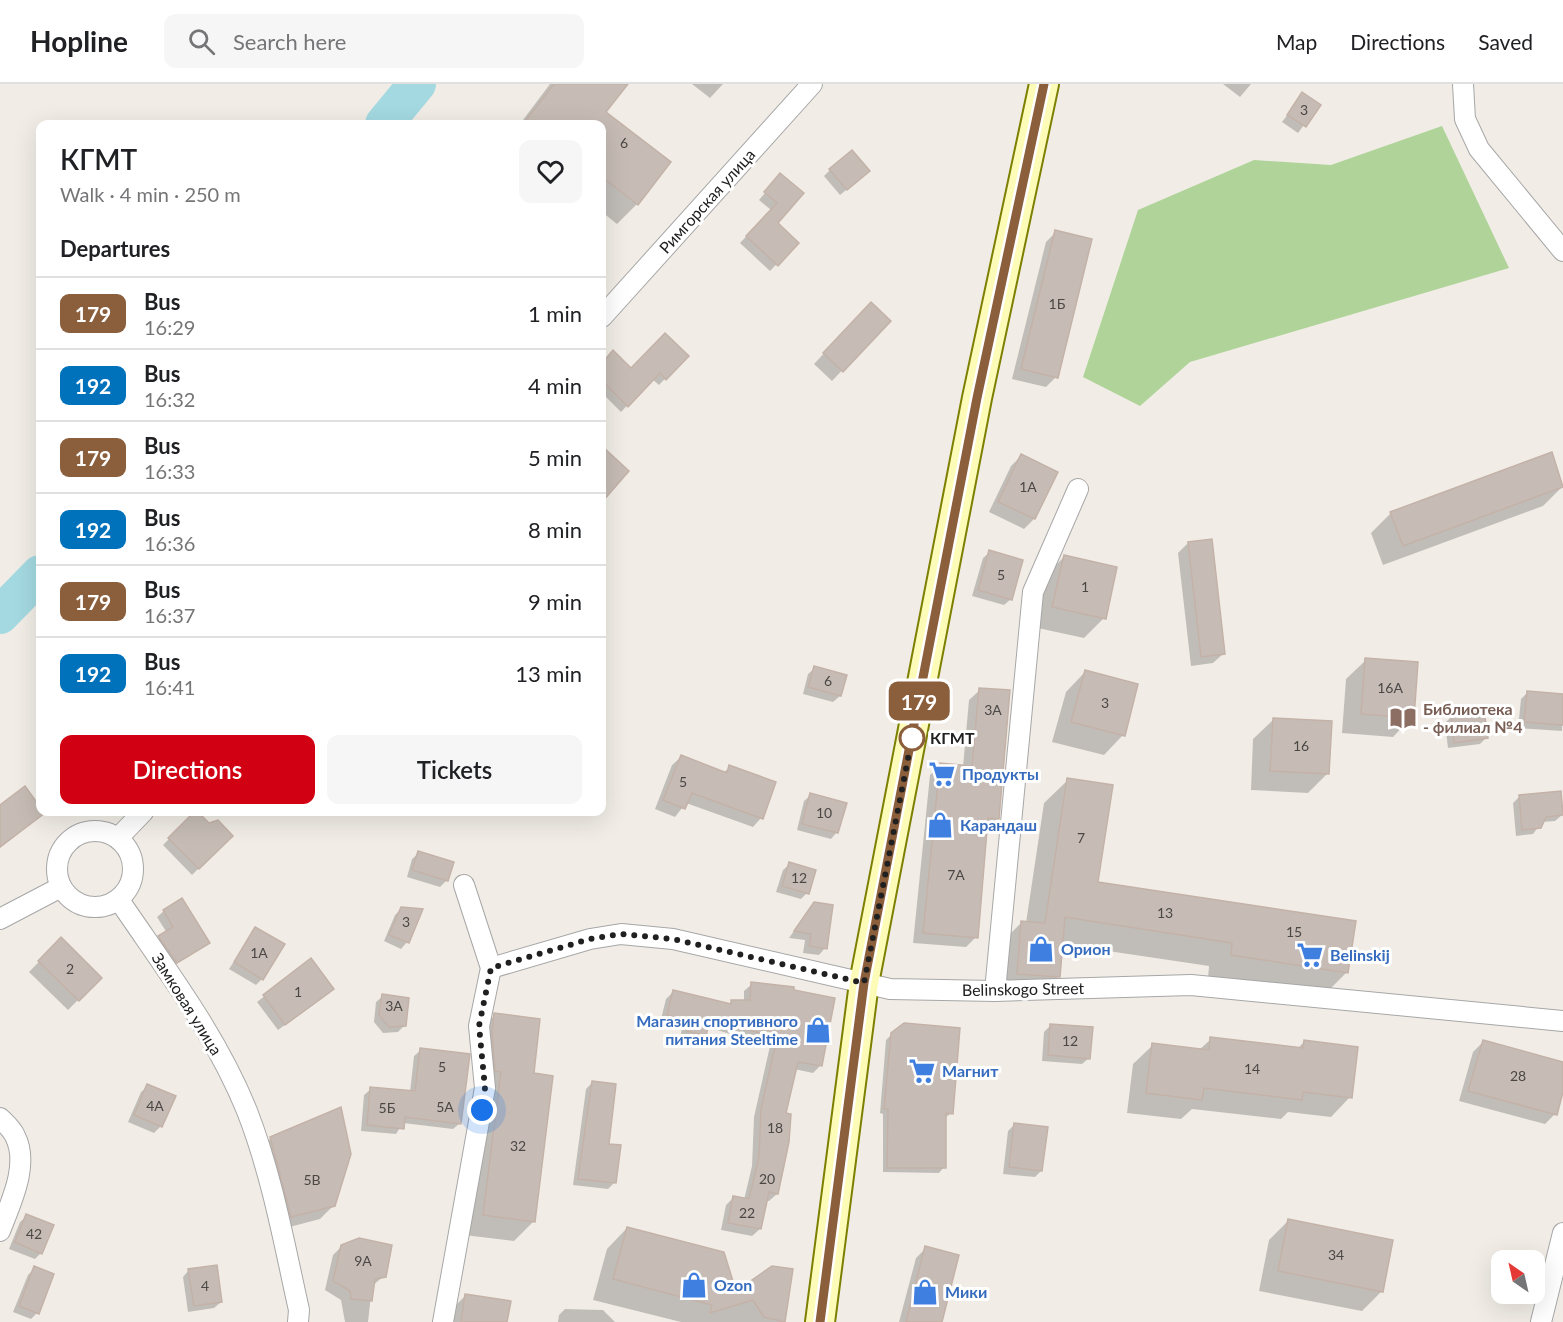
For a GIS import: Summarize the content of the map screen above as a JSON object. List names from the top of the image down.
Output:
{
  "streets": {
    "street": ["Римгорская улица", "Belinskogo Street", "Замковая улица"]
  },
  "places": {
    "library": ["Библиотека - филиал №4"],
    "other": ["КГМТ"],
    "supermarket": ["Продукты", "Belinskij", "Магнит"],
    "shop": [
      "Карандаш",
      "Орион",
      "Магазин спортивного питания Steeltime",
      "Ozon",
      "Мики"
    ]
  },
  "lines": ["bus line 179"],
  "house_numbers": [
    "3",
    "6",
    "1Б",
    "1А",
    "5",
    "1",
    "6",
    "16А",
    "3",
    "3А",
    "16",
    "5",
    "10",
    "7",
    "7А",
    "12",
    "13",
    "3",
    "15",
    "1А",
    "2",
    "1",
    "3А",
    "12",
    "5",
    "14",
    "28",
    "4А",
    "5А",
    "5Б",
    "18",
    "32",
    "20",
    "5В",
    "22",
    "42",
    "34",
    "9А",
    "4"
  ],
  "north": "top left",
  "page": {
    "header": "Hopline",
    "search": "Search here",
    "nav": ["Map", "Directions", "Saved"],
    "on_map": "179",
    "heading": [
      ["КГМТ", "Walk · 4 min · 250 m"],
      "Departures"
    ],
    "list": [
      {
        "mark": "179",
        "name": "Bus",
        "note": "16:29",
        "value": "1 min"
      },
      {
        "mark": "192",
        "name": "Bus",
        "note": "16:32",
        "value": "4 min"
      },
      {
        "mark": "179",
        "name": "Bus",
        "note": "16:33",
        "value": "5 min"
      },
      {
        "mark": "192",
        "name": "Bus",
        "note": "16:36",
        "value": "8 min"
      },
      {
        "mark": "179",
        "name": "Bus",
        "note": "16:37",
        "value": "9 min"
      },
      {
        "mark": "192",
        "name": "Bus",
        "note": "16:41",
        "value": "13 min"
      }
    ],
    "buttons": ["Directions", "Tickets"]
  }
}
